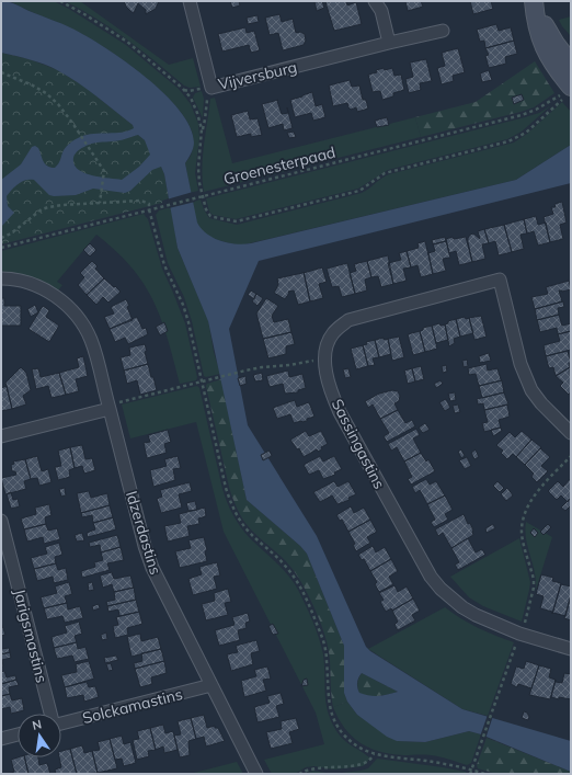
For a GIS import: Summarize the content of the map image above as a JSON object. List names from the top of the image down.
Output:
{
  "streets": {
    "street": [
      "Vijversburg",
      "Sassingastins",
      "Idzerdastins",
      "Jarigsmastins",
      "Solckamastins"
    ],
    "path": ["Groenesterpaad"]
  },
  "crossings": [
    ["Idzerdastins", "Solckamastins"]
  ],
  "north": "top"
}
